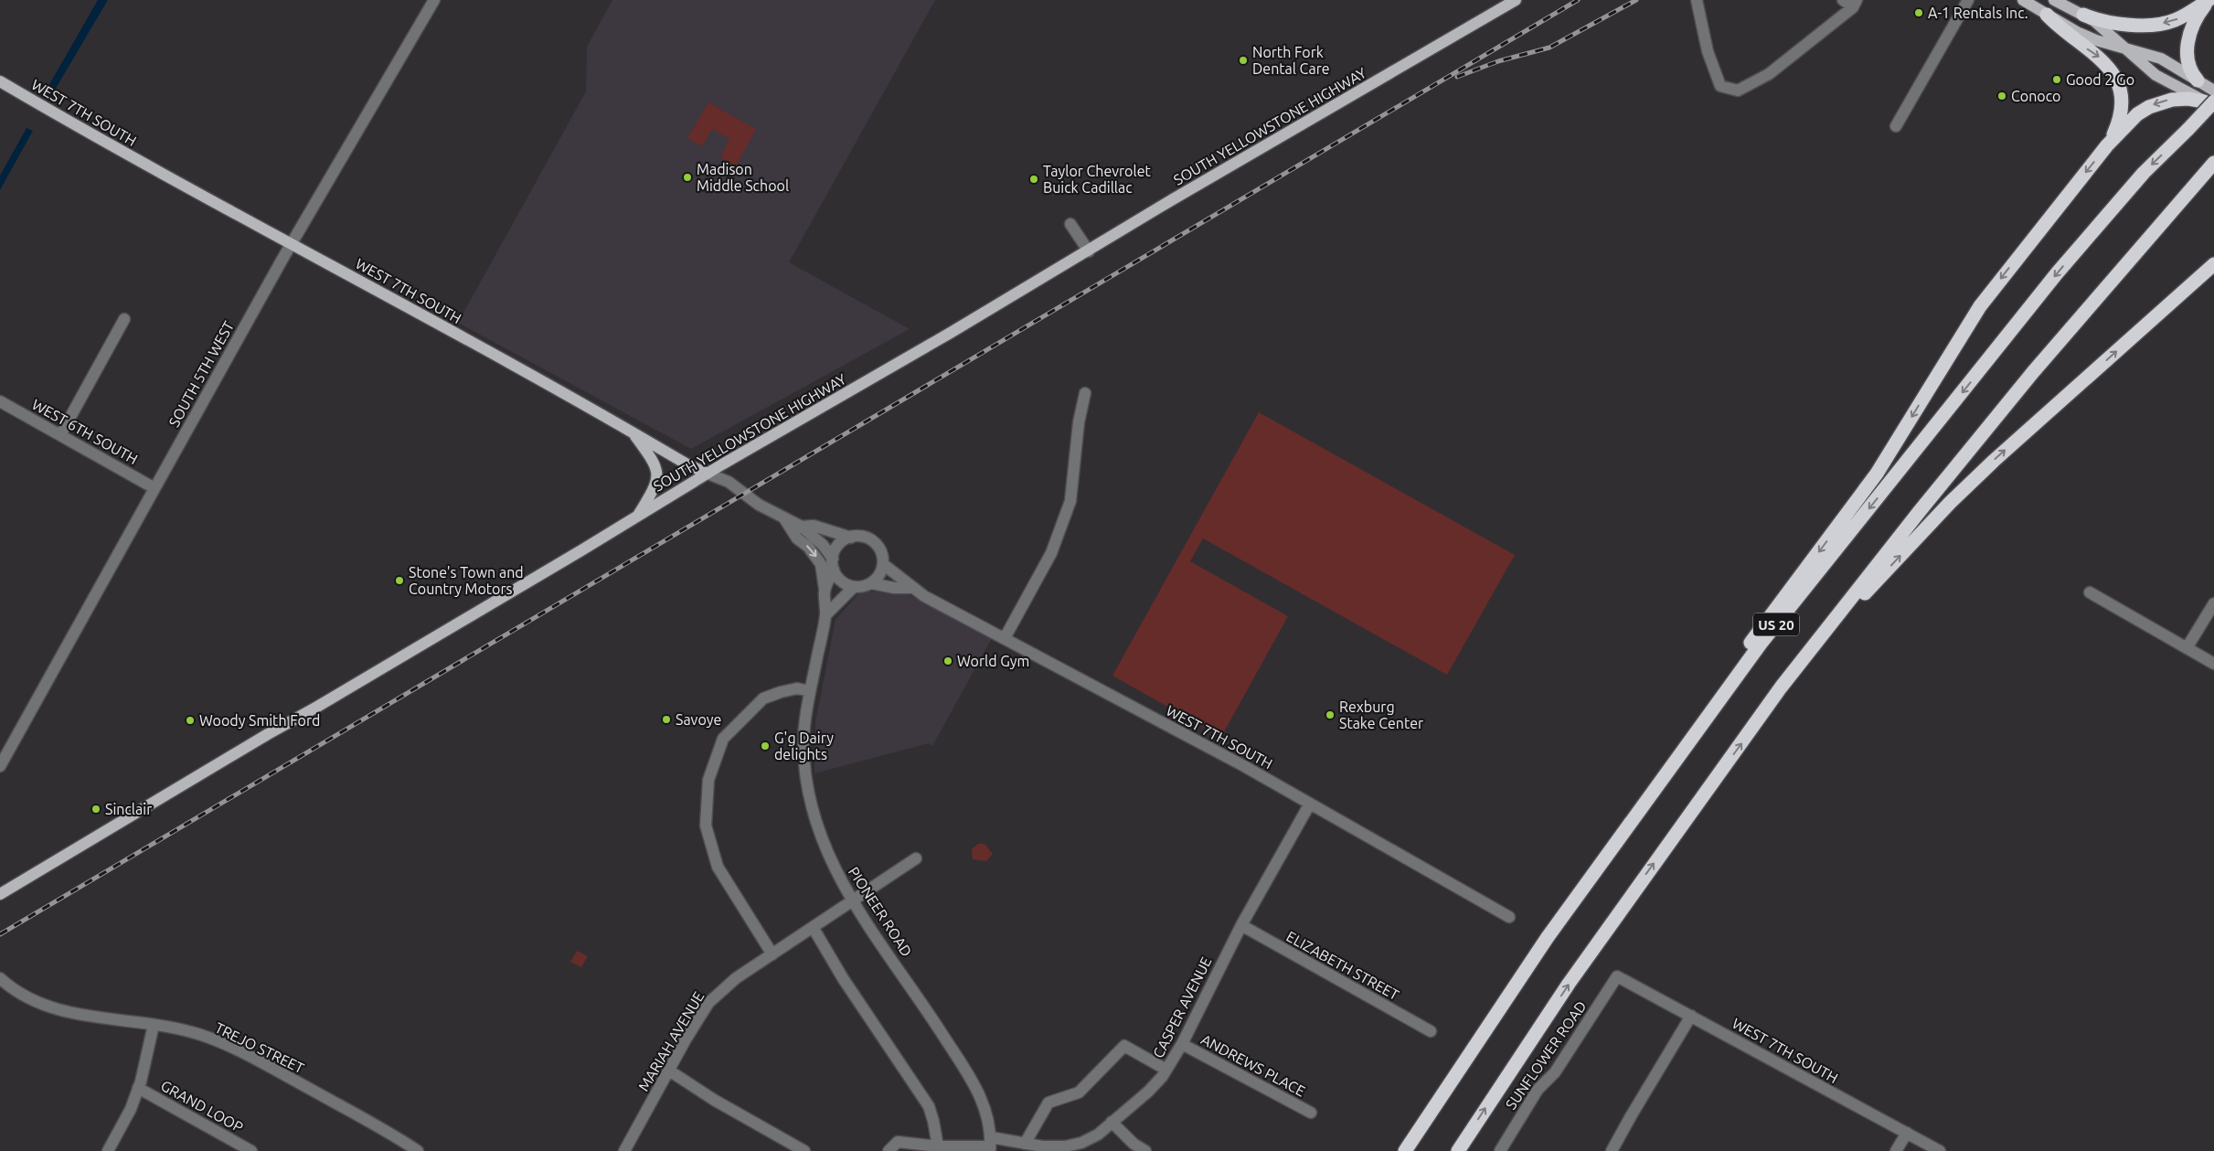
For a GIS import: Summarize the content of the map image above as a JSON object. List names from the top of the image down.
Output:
{
  "streets": {
    "highway": ["US 20"],
    "main road": ["WEST 7TH SOUTH", "SOUTH YELLOWSTONE HIGHWAY"],
    "street": [
      "SOUTH 5TH WEST",
      "WEST 6TH SOUTH",
      "PIONEER ROAD",
      "ELIZABETH STREET",
      "CASPER AVENUE",
      "MARIAH AVENUE",
      "TREJO STREET",
      "SUNFLOWER ROAD",
      "ANDREWS PLACE",
      "GRAND LOOP"
    ]
  },
  "crossings": [
    ["WEST 7TH SOUTH", "SOUTH YELLOWSTONE HIGHWAY"],
    ["WEST 7TH SOUTH", "SOUTH 5TH WEST"],
    ["WEST 7TH SOUTH", "PIONEER ROAD"],
    ["WEST 7TH SOUTH", "CASPER AVENUE"],
    ["WEST 7TH SOUTH", "SUNFLOWER ROAD"],
    ["SOUTH 5TH WEST", "WEST 6TH SOUTH"],
    ["PIONEER ROAD", "CASPER AVENUE"],
    ["PIONEER ROAD", "MARIAH AVENUE"],
    ["ELIZABETH STREET", "CASPER AVENUE"],
    ["CASPER AVENUE", "ANDREWS PLACE"],
    ["TREJO STREET", "GRAND LOOP"]
  ],
  "places": [
    "A-1 Rentals Inc.",
    "North Fork Dental Care",
    "Good 2 Go",
    "Conoco",
    "Madison Middle School",
    "Taylor Chevrolet Buick Cadillac",
    "Stone's Town and Country Motors",
    "World Gym",
    "Rexburg Stake Center",
    "Savoye",
    "Woody Smith Ford",
    "G'g Dairy delights",
    "Sinclair"
  ]
}
